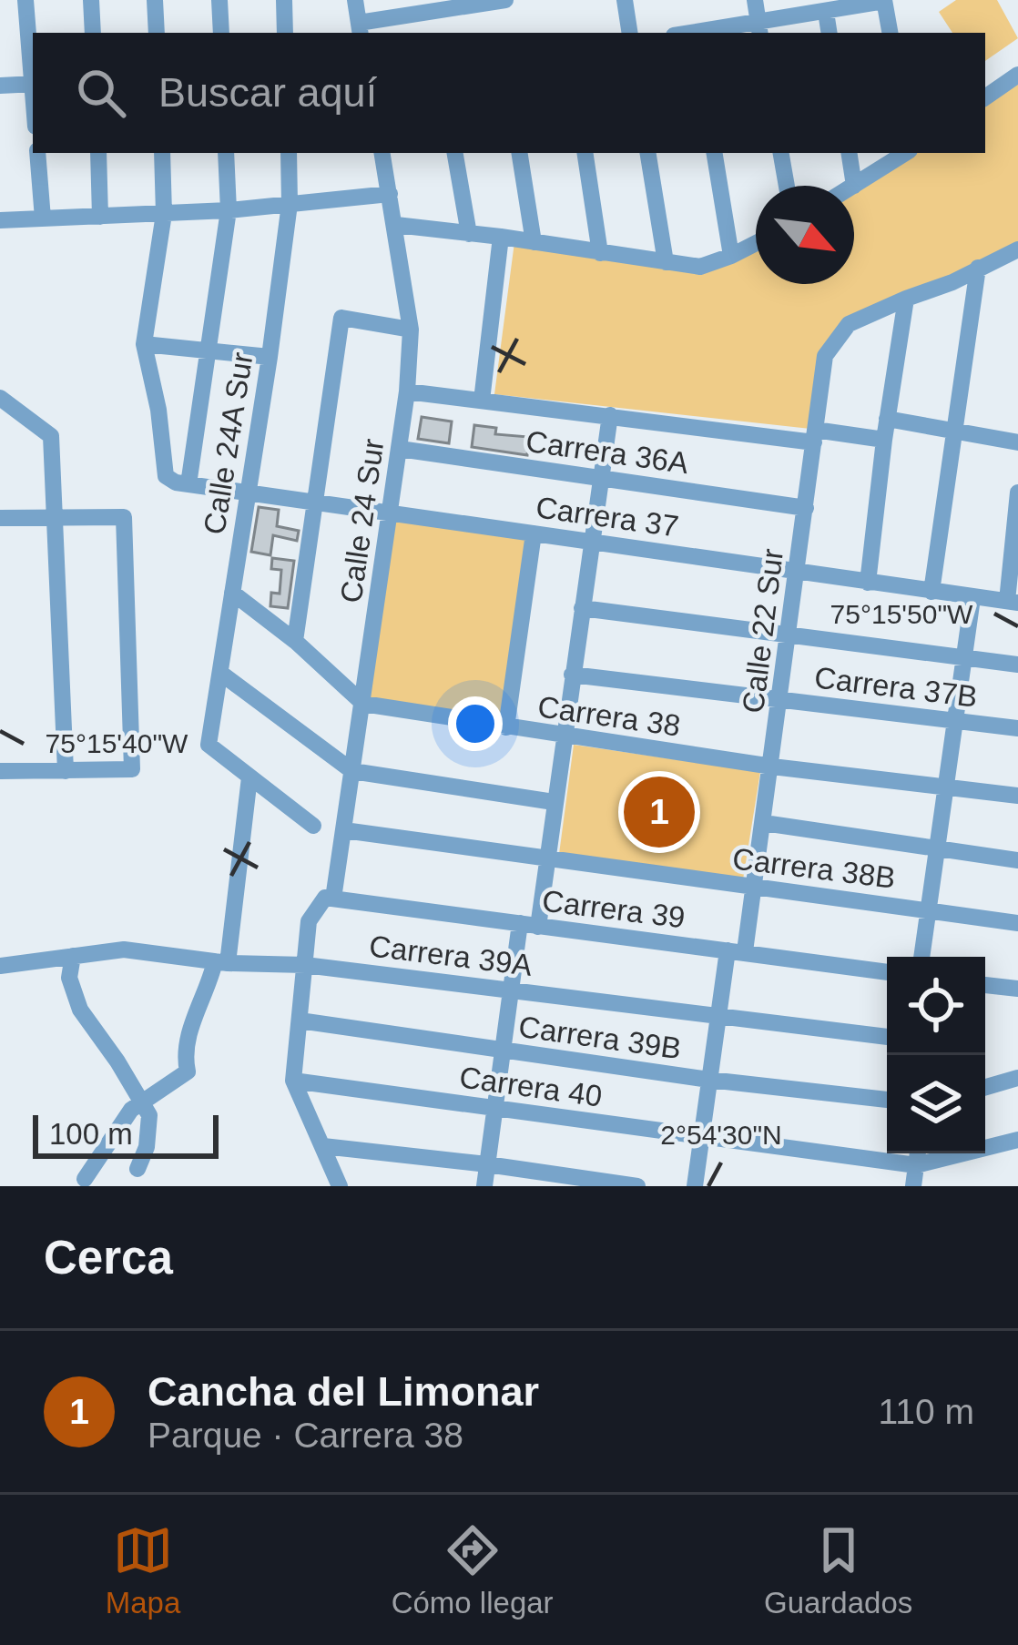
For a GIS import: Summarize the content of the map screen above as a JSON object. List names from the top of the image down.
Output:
{
  "streets": {
    "street": [
      "Calle 24A Sur",
      "Carrera 36A",
      "Carrera 37",
      "Calle 24 Sur",
      "Calle 22 Sur",
      "Carrera 37B",
      "Carrera 38",
      "Carrera 38B",
      "Carrera 39",
      "Carrera 39A",
      "Carrera 39B",
      "Carrera 40"
    ]
  },
  "crossings": [
    ["Calle 24A Sur", "Carrera 37"],
    ["Carrera 36A", "Calle 24 Sur"],
    ["Carrera 36A", "Calle 22 Sur"],
    ["Carrera 37", "Calle 24 Sur"],
    ["Carrera 37", "Calle 22 Sur"],
    ["Calle 24 Sur", "Carrera 38"],
    ["Calle 24 Sur", "Carrera 38B"],
    ["Calle 24 Sur", "Carrera 39"],
    ["Calle 24 Sur", "Carrera 39A"],
    ["Calle 24 Sur", "Carrera 39B"],
    ["Calle 24 Sur", "Carrera 40"],
    ["Calle 22 Sur", "Carrera 37B"],
    ["Calle 22 Sur", "Carrera 38"],
    ["Calle 22 Sur", "Carrera 38B"],
    ["Calle 22 Sur", "Carrera 39"],
    ["Calle 22 Sur", "Carrera 39A"],
    ["Calle 22 Sur", "Carrera 39B"],
    ["Calle 22 Sur", "Carrera 40"]
  ],
  "scale_bar": "100 m",
  "north": "bottom right",
  "page": {
    "search": "Buscar aquí",
    "pins": "1",
    "scale": "100 m",
    "heading": "Cerca",
    "list": [
      {
        "mark": "1",
        "name": "Cancha del Limonar",
        "note": "Parque · Carrera 38",
        "value": "110 m"
      }
    ],
    "nav": ["Mapa", "Cómo llegar", "Guardados"]
  },
  "coordinates": ["75°15'50\"W", "75°15'40\"W", "2°54'30\"N"]
}
